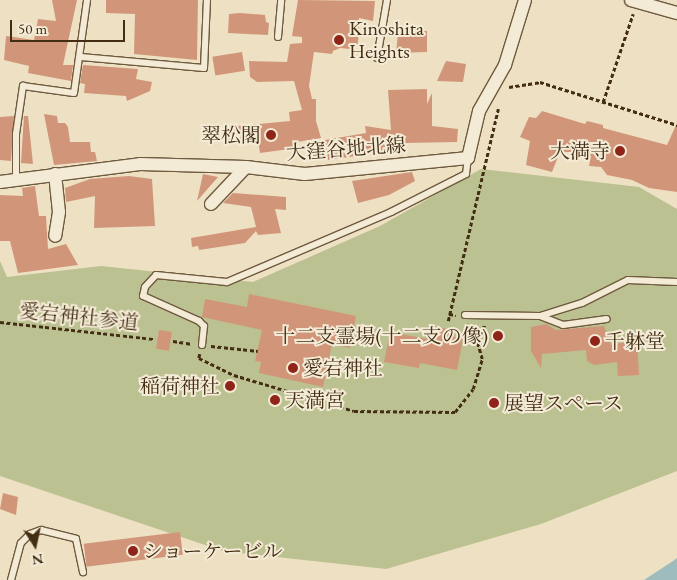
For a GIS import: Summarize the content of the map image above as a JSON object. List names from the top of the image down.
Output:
{
  "streets": {
    "street": ["大窪谷地北線"],
    "path": ["愛宕神社参道"]
  },
  "places": [
    "Kinoshita Heights",
    "翠松閣",
    "大満寺",
    "十二支霊場(十二支の像)",
    "千躰堂",
    "愛宕神社",
    "稲荷神社",
    "天満宮",
    "展望スペース",
    "ショーケービル"
  ],
  "scale_bar": "50 m",
  "north": "bottom"
}
